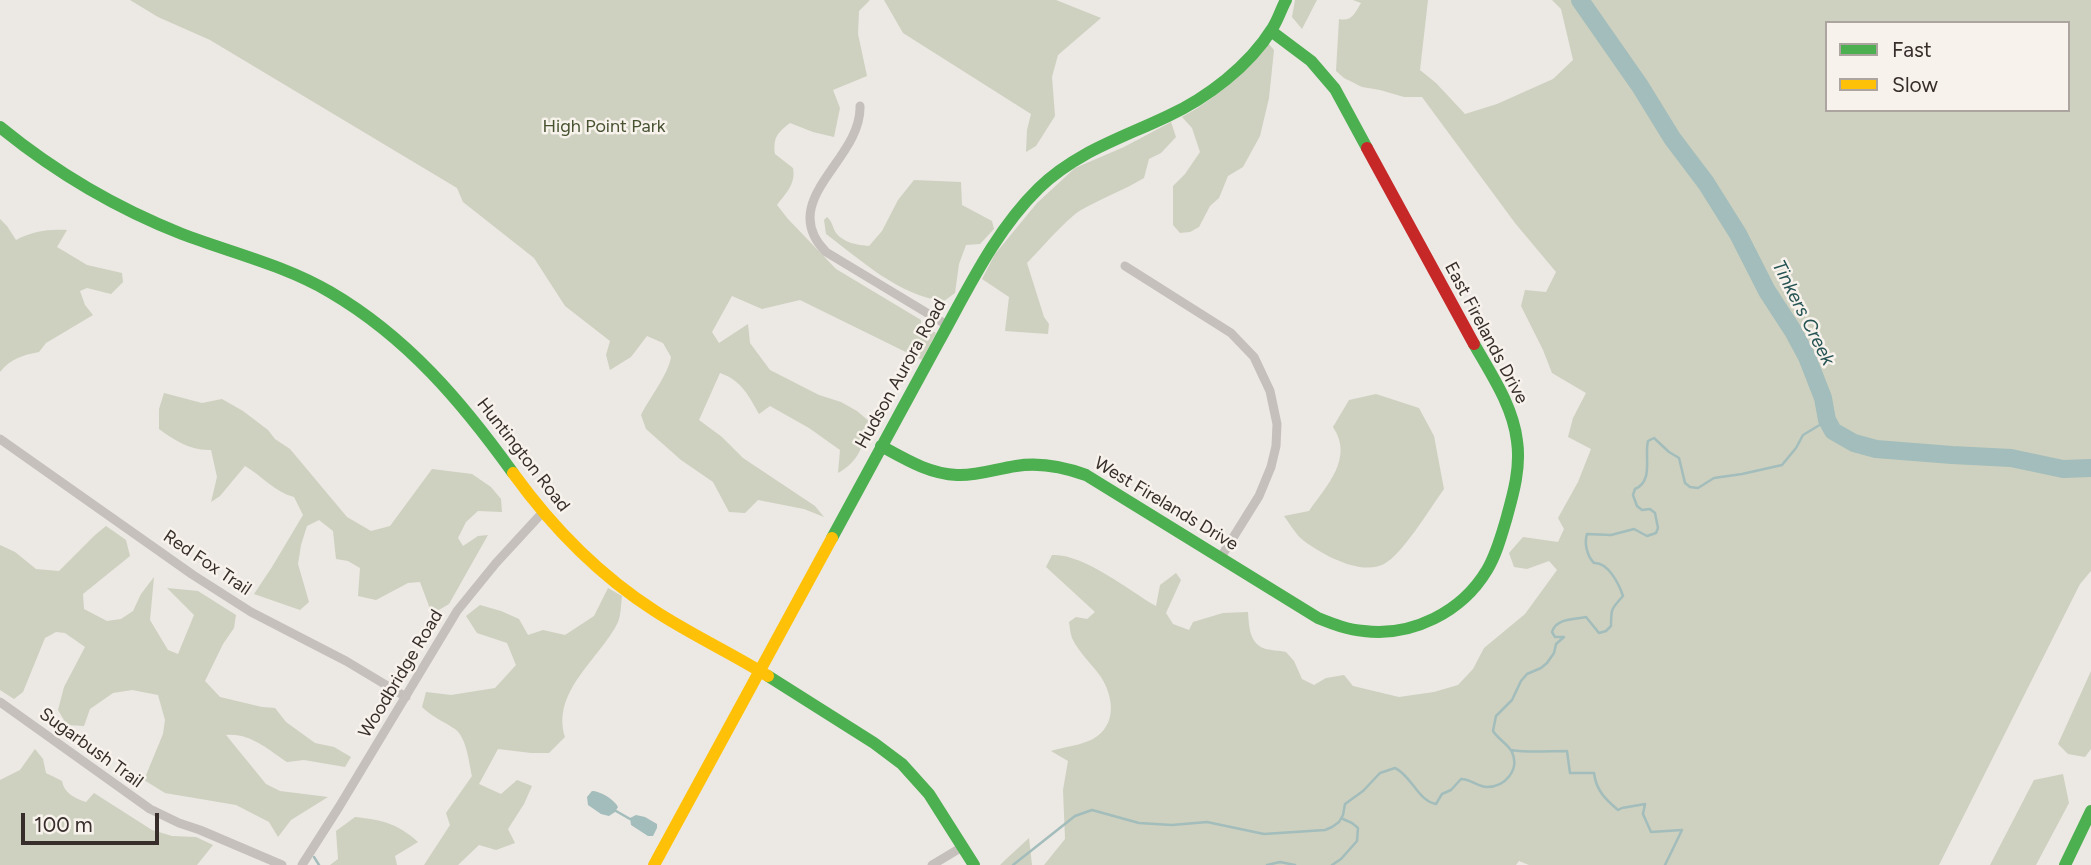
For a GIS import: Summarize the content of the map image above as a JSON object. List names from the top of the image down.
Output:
{
  "streets": {
    "main road": [
      "East Firelands Drive",
      "Hudson Aurora Road",
      "Huntington Road",
      "West Firelands Drive"
    ],
    "street": ["Red Fox Trail", "Woodbridge Road", "Sugarbush Trail"]
  },
  "crossings": [
    ["East Firelands Drive", "Hudson Aurora Road"],
    ["East Firelands Drive", "West Firelands Drive"],
    ["Hudson Aurora Road", "Huntington Road"],
    ["Hudson Aurora Road", "West Firelands Drive"],
    ["Huntington Road", "Woodbridge Road"],
    ["Red Fox Trail", "Woodbridge Road"]
  ],
  "water": ["Tinkers Creek"],
  "parks": ["High Point Park"],
  "legend": ["Fast", "Slow"],
  "scale_bar": "100 m"
}
